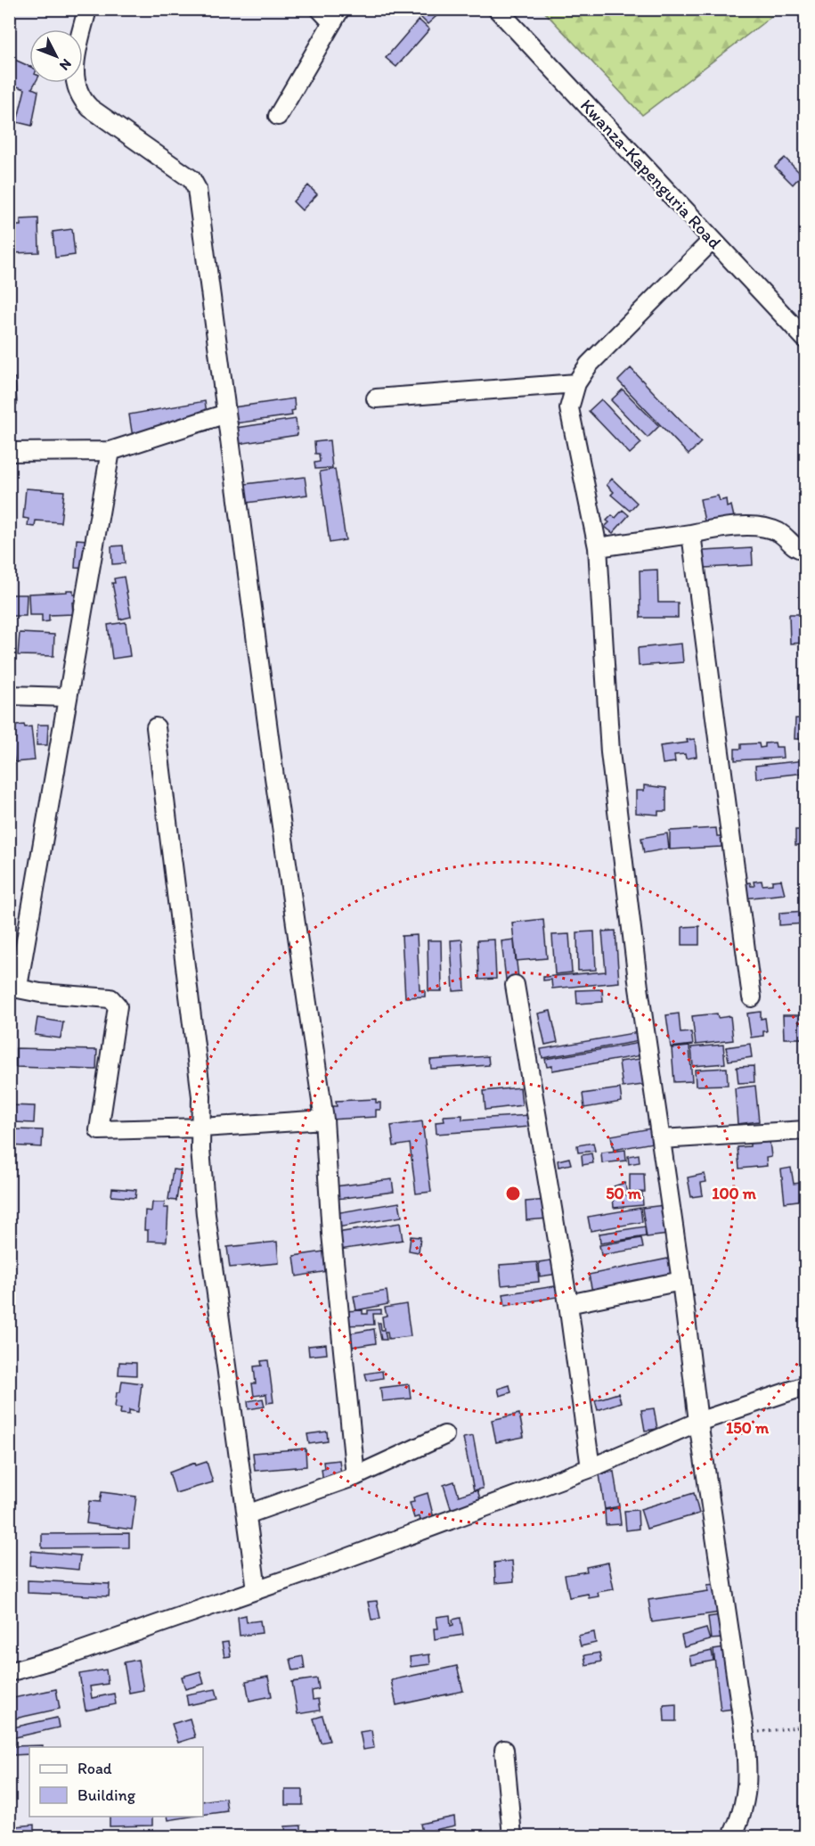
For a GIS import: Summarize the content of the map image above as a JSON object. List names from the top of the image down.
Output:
{
  "streets": {
    "street": ["Kwanza-Kapenguria Road"]
  },
  "legend": ["Road", "Building"],
  "north": "bottom right",
  "rings": ["50 m", "100 m", "150 m"]
}
